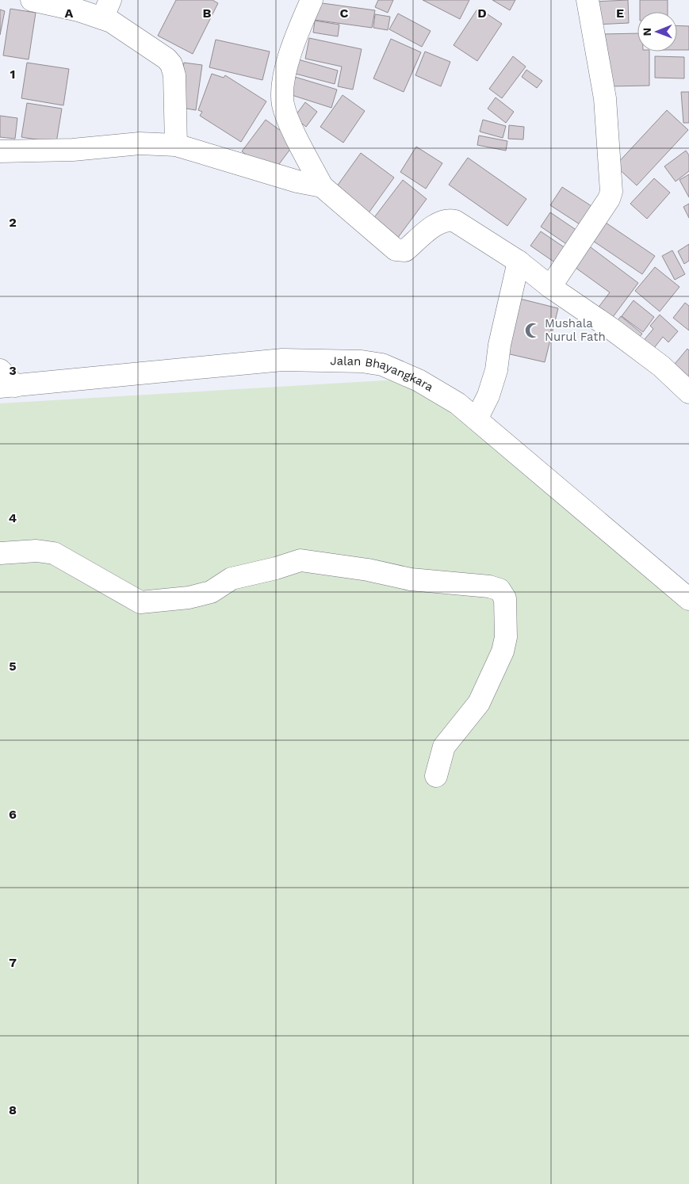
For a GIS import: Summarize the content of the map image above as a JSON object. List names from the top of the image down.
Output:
{
  "streets": {
    "street": ["Jalan Bhayangkara"]
  },
  "places": {
    "mosque": ["Mushala Nurul Fath"]
  },
  "north": "left",
  "grid": {
    "columns": [
      "A",
      "B",
      "C",
      "D",
      "E"
    ],
    "rows": [
      "1",
      "2",
      "3",
      "4",
      "5",
      "6",
      "7",
      "8"
    ]
  }
}
